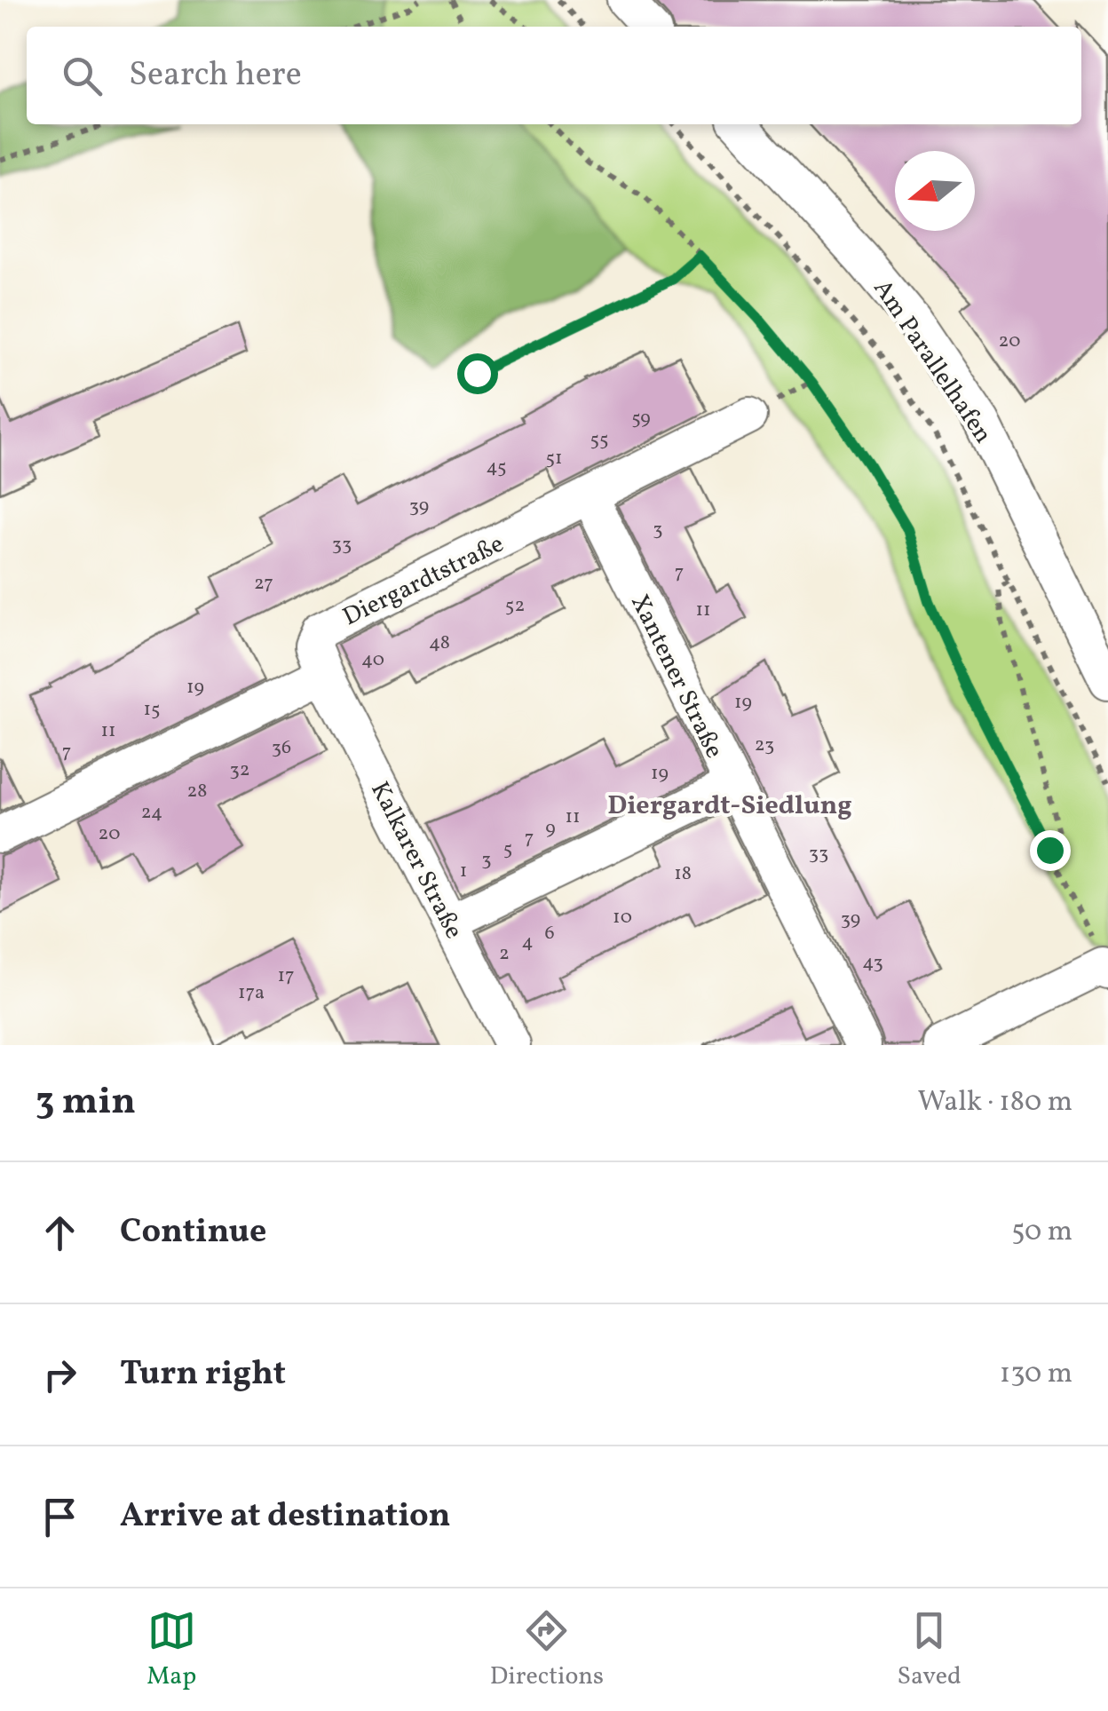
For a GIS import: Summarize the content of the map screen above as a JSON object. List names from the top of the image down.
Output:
{
  "streets": {
    "street": [
      "Am Parallelhafen",
      "Diergardtstraße",
      "Xantener Straße",
      "Kalkarer Straße"
    ]
  },
  "crossings": [
    ["Diergardtstraße", "Xantener Straße"],
    ["Diergardtstraße", "Kalkarer Straße"]
  ],
  "districts": ["Diergardt-Siedlung"],
  "house_numbers": [
    "20",
    "59",
    "55",
    "51",
    "45",
    "39",
    "3",
    "33",
    "7",
    "27",
    "52",
    "11",
    "48",
    "40",
    "19",
    "19",
    "15",
    "11",
    "23",
    "36",
    "7",
    "32",
    "19",
    "28",
    "24",
    "11",
    "9",
    "20",
    "7",
    "5",
    "33",
    "3",
    "1",
    "18",
    "10",
    "39",
    "6",
    "4",
    "2",
    "43",
    "17",
    "17a"
  ],
  "north": "left",
  "page": {
    "search": "Search here",
    "heading": ["3 min", "Walk · 180 m"],
    "list": [
      ["Continue", "50 m"],
      ["Turn right", "130 m"],
      "Arrive at destination"
    ],
    "nav": ["Map", "Directions", "Saved"]
  }
}
